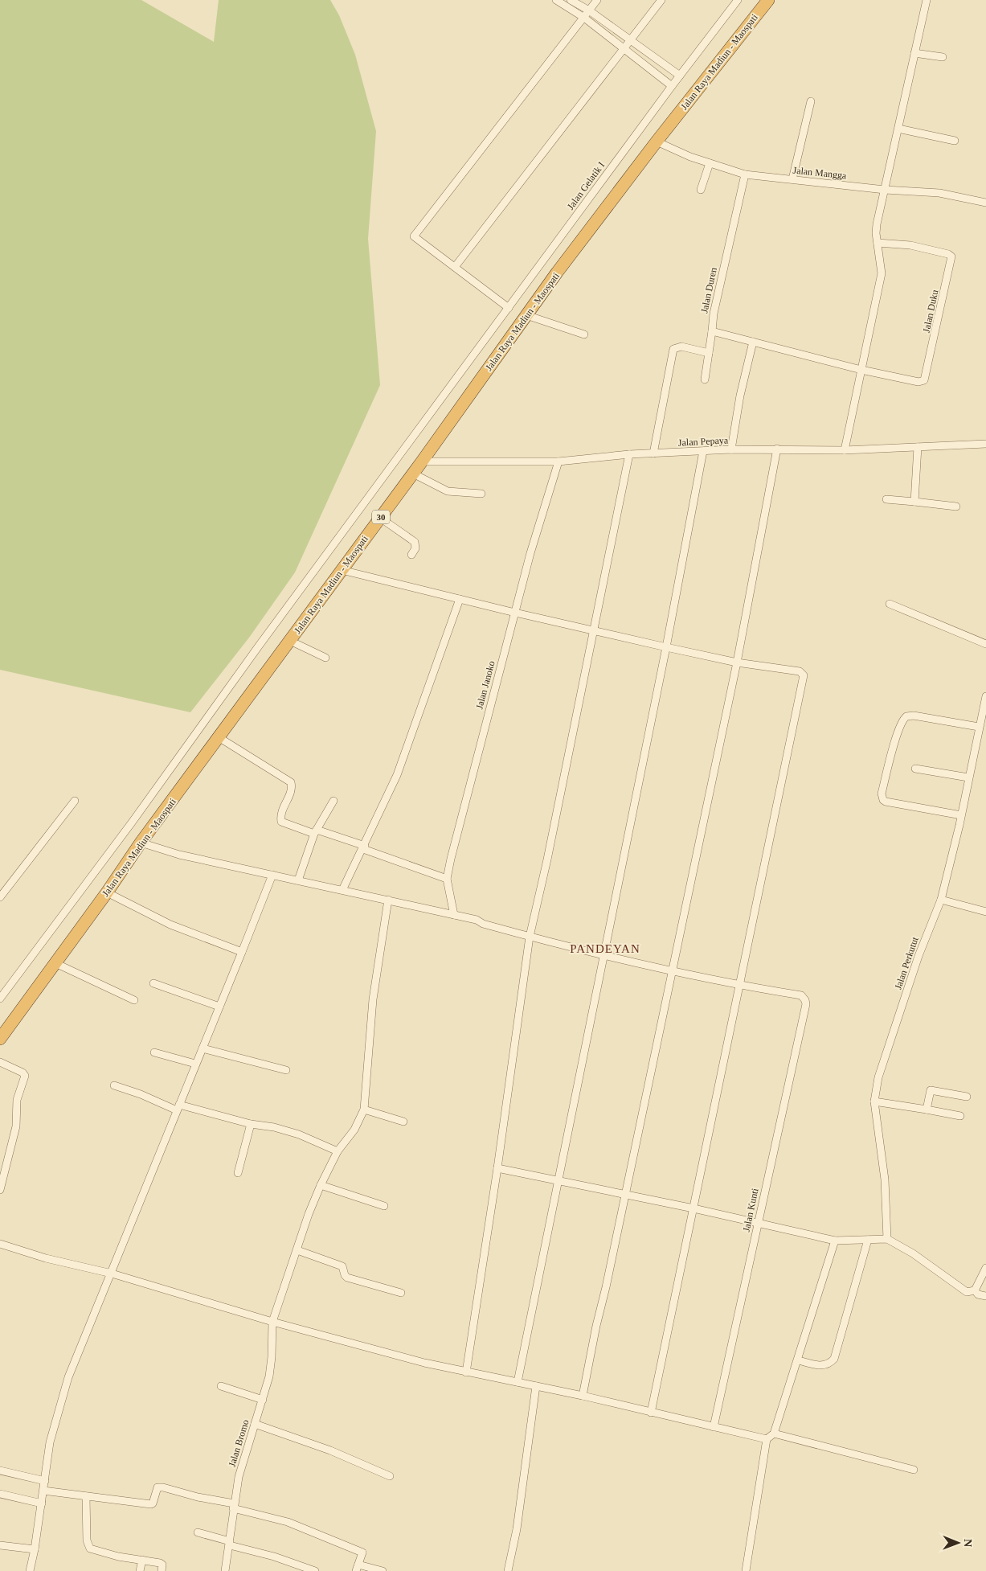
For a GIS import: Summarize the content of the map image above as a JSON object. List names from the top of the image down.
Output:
{
  "streets": {
    "highway": ["Jalan Raya Madiun - Maospati", "30"],
    "street": [
      "Jalan Mangga",
      "Jalan Gelatik I",
      "Jalan Duren",
      "Jalan Duku",
      "Jalan Pepaya",
      "Jalan Janoko",
      "Jalan Perkutut",
      "Jalan Kunti",
      "Jalan Bromo"
    ]
  },
  "crossings": [
    ["Jalan Raya Madiun - Maospati", "Jalan Mangga"],
    ["Jalan Raya Madiun - Maospati", "Jalan Pepaya"],
    ["Jalan Mangga", "Jalan Duren"],
    ["Jalan Pepaya", "Jalan Janoko"]
  ],
  "districts": ["PANDEYAN"],
  "north": "right"
}
